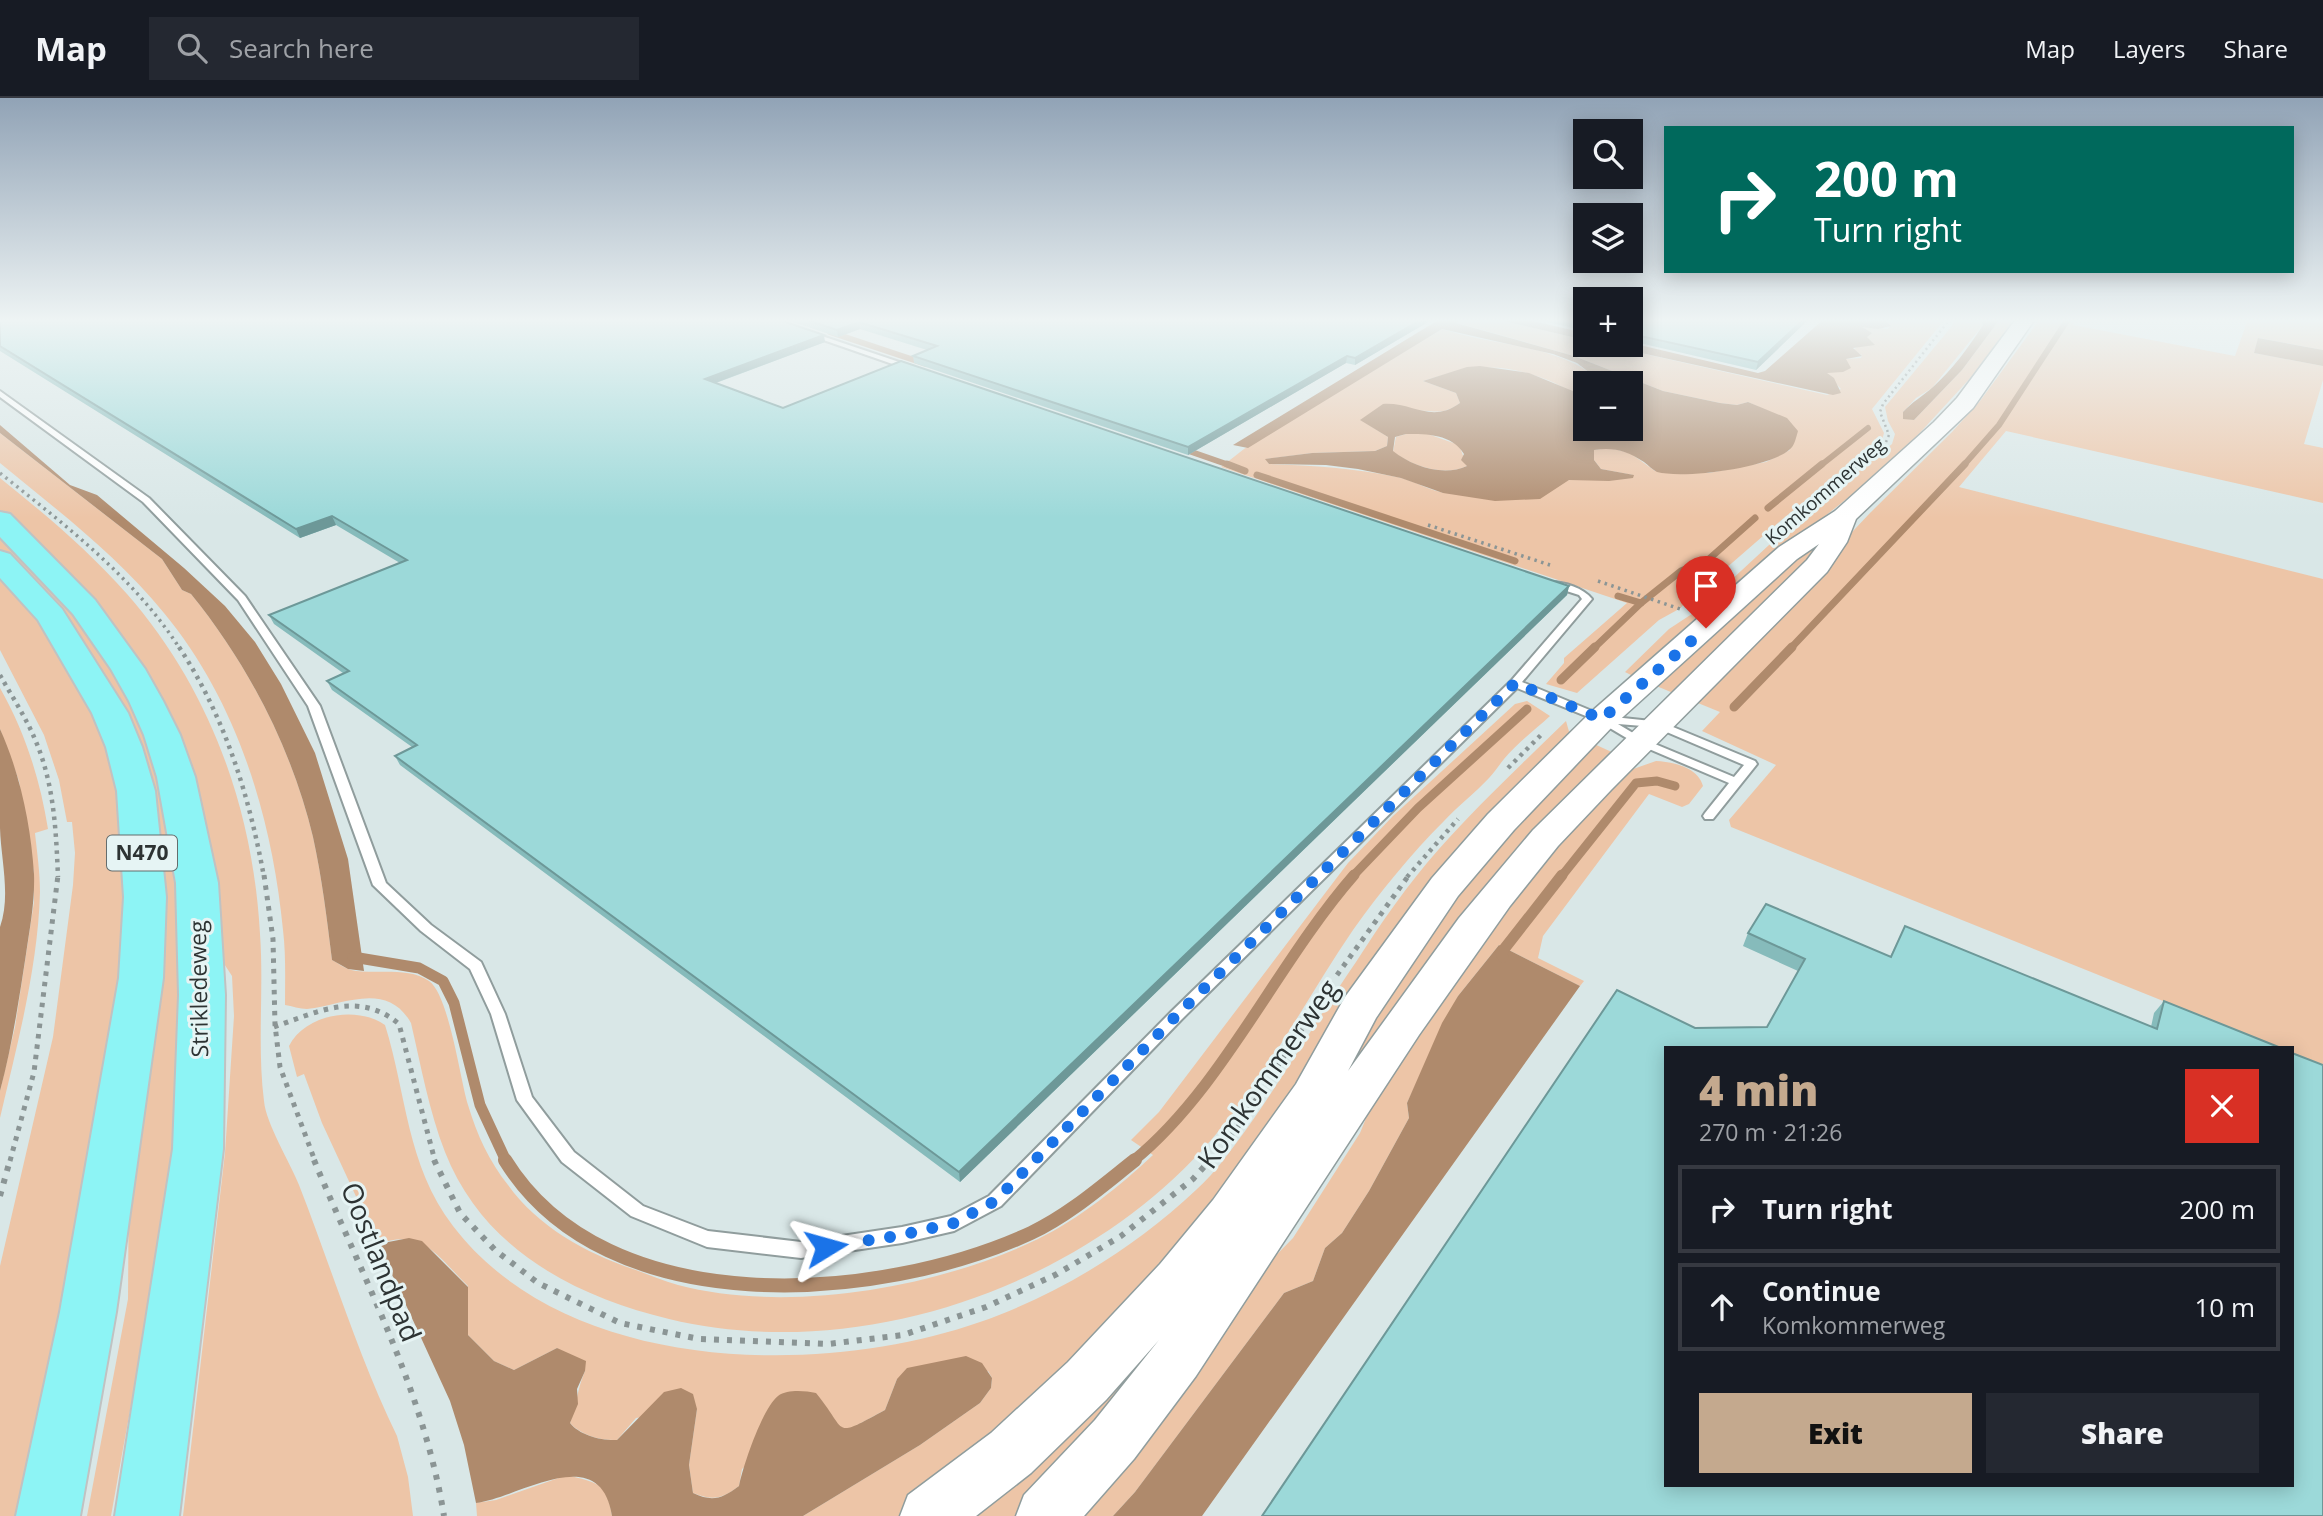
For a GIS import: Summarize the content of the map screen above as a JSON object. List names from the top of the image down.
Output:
{
  "streets": {
    "main road": ["Komkommerweg", "N470", "Strikledeweg"],
    "path": ["Oostlandpad"]
  },
  "crossings": [
    ["Komkommerweg", "Oostlandpad"]
  ],
  "page": {
    "header": "Map",
    "search": "Search here",
    "nav": ["Map", "Layers", "Share"],
    "map_buttons": ["+", "−"],
    "turn": ["200 m", "Turn right"],
    "heading": ["4 min", "270 m · 21:26"],
    "list": [
      {
        "name": "Turn right",
        "value": "200 m"
      },
      {
        "name": "Continue",
        "note": "Komkommerweg",
        "value": "10 m"
      }
    ],
    "buttons": ["Exit", "Share"]
  }
}
